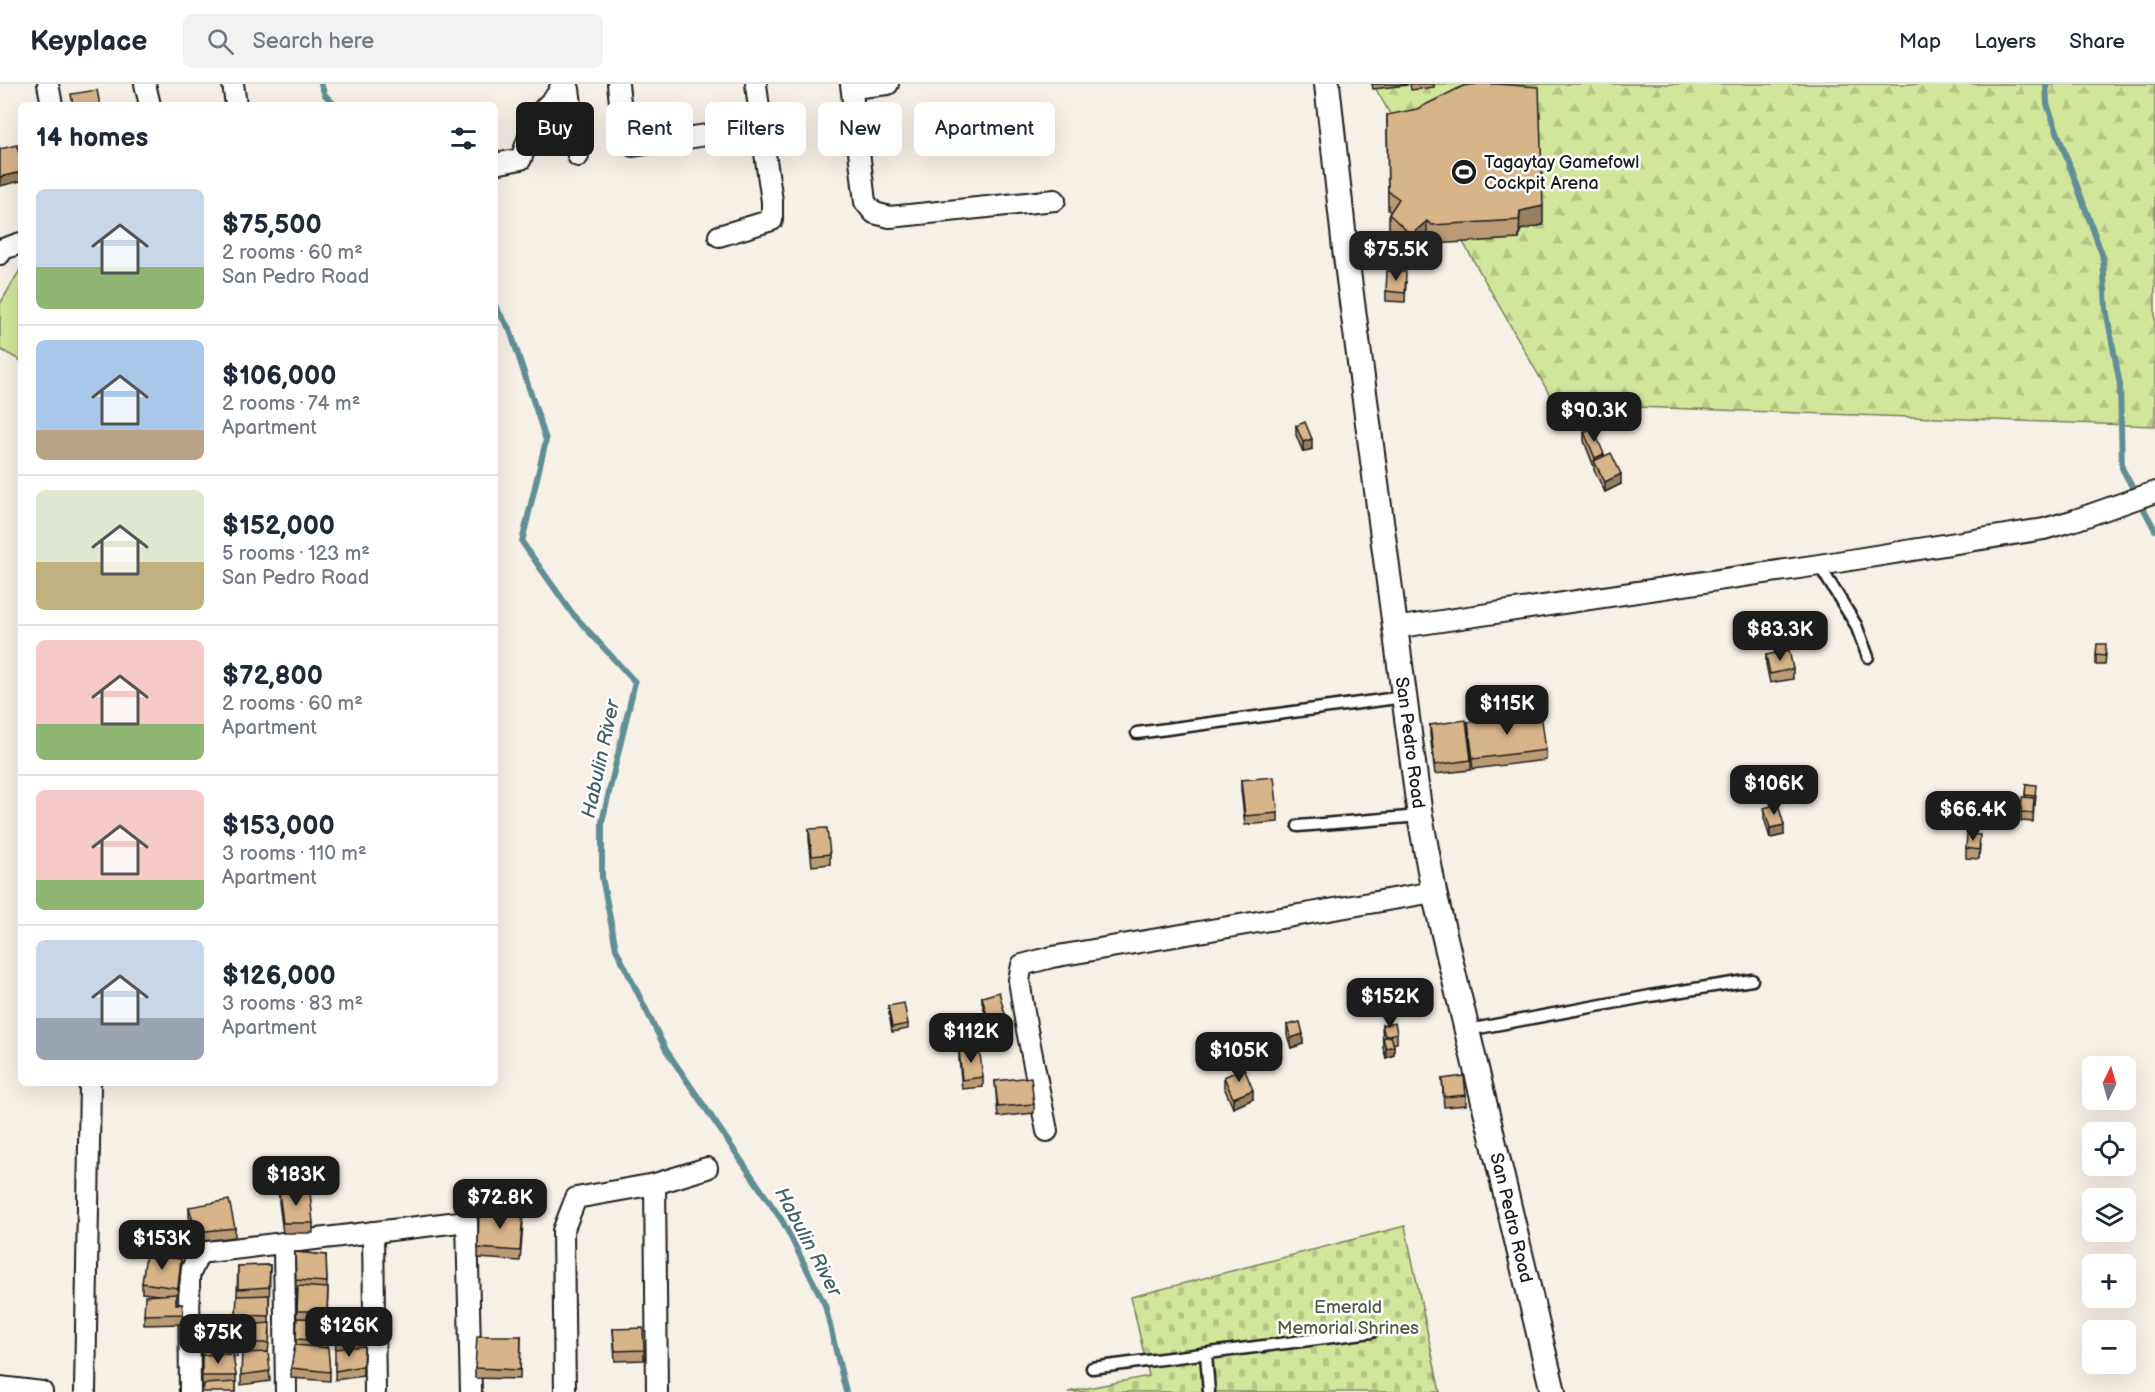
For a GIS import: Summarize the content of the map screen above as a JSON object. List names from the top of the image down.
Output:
{
  "streets": {
    "street": ["San Pedro Road"]
  },
  "water": ["Habulin River"],
  "parks": ["Emerald Memorial Shrines"],
  "places": {
    "sports": ["Tagaytay Gamefowl Cockpit Arena"]
  },
  "north": "top",
  "page": {
    "header": "Keyplace",
    "search": "Search here",
    "nav": ["Map", "Layers", "Share"],
    "chip": [
      "Buy",
      "Rent",
      "Filters",
      "New",
      "Apartment"
    ],
    "heading": "14 homes",
    "list": [
      {
        "name": "$75,500",
        "note": "2 rooms · 60 m² · San Pedro Road"
      },
      {
        "name": "$106,000",
        "note": "2 rooms · 74 m² · Apartment"
      },
      {
        "name": "$152,000",
        "note": "5 rooms · 123 m² · San Pedro Road"
      },
      {
        "name": "$72,800",
        "note": "2 rooms · 60 m² · Apartment"
      },
      {
        "name": "$153,000",
        "note": "3 rooms · 110 m² · Apartment"
      },
      {
        "name": "$126,000",
        "note": "3 rooms · 83 m² · Apartment"
      }
    ],
    "price": [
      "$75.5K",
      "$90.3K",
      "$83.3K",
      "$115K",
      "$106K",
      "$66.4K",
      "$152K",
      "$112K",
      "$105K",
      "$183K",
      "$72.8K",
      "$153K",
      "$126K",
      "$75K"
    ],
    "map_buttons": ["+", "−"]
  }
}
